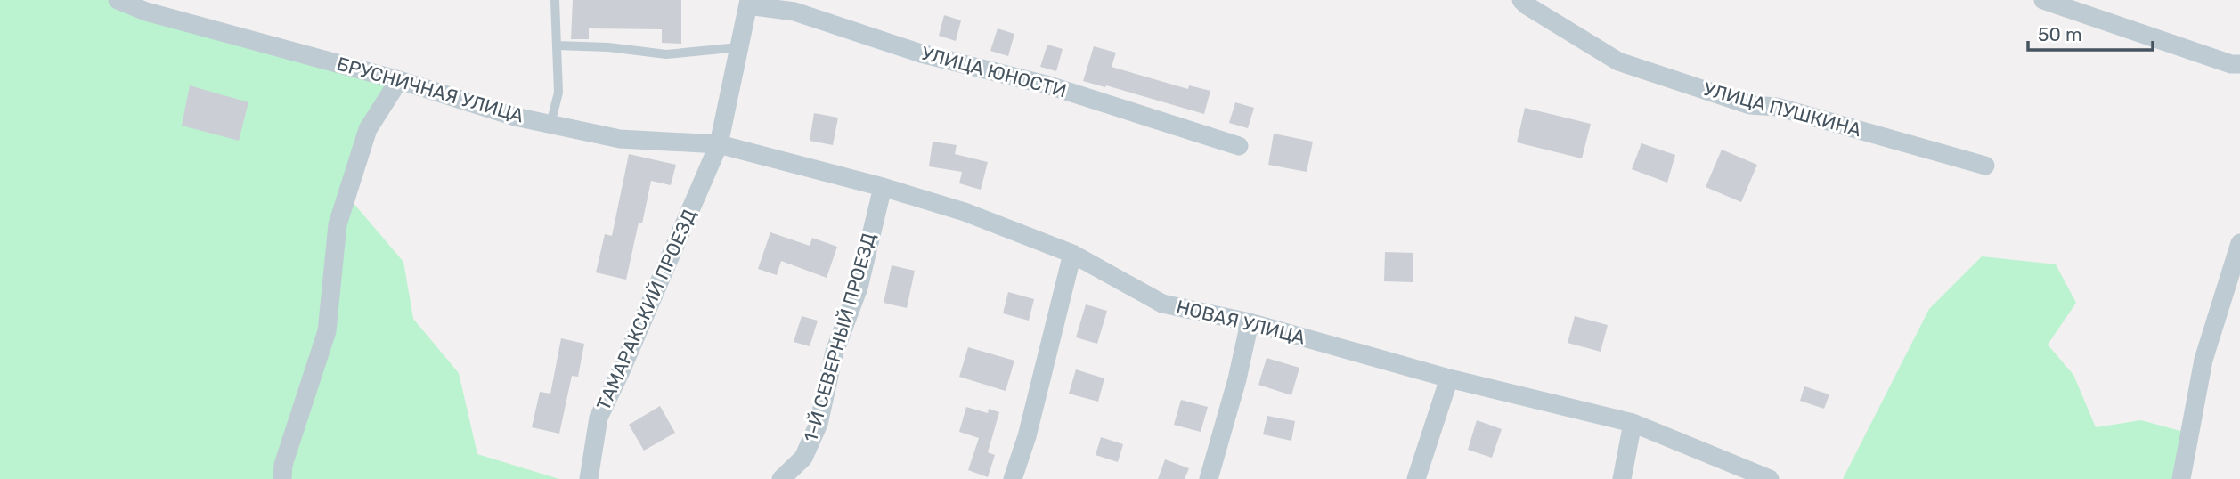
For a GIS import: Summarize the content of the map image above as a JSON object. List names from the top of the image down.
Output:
{
  "streets": {
    "street": [
      "УЛИЦА ЮНОСТИ",
      "БРУСНИЧНАЯ УЛИЦА",
      "УЛИЦА ПУШКИНА",
      "ТАМАРАКСКИЙ ПРОЕЗД",
      "НОВАЯ УЛИЦА",
      "1-Й СЕВЕРНЫЙ ПРОЕЗД"
    ]
  },
  "crossings": [
    ["УЛИЦА ЮНОСТИ", "ТАМАРАКСКИЙ ПРОЕЗД"],
    ["БРУСНИЧНАЯ УЛИЦА", "ТАМАРАКСКИЙ ПРОЕЗД"],
    ["БРУСНИЧНАЯ УЛИЦА", "НОВАЯ УЛИЦА"],
    ["ТАМАРАКСКИЙ ПРОЕЗД", "НОВАЯ УЛИЦА"],
    ["НОВАЯ УЛИЦА", "1-Й СЕВЕРНЫЙ ПРОЕЗД"]
  ],
  "scale_bar": "50 m"
}
